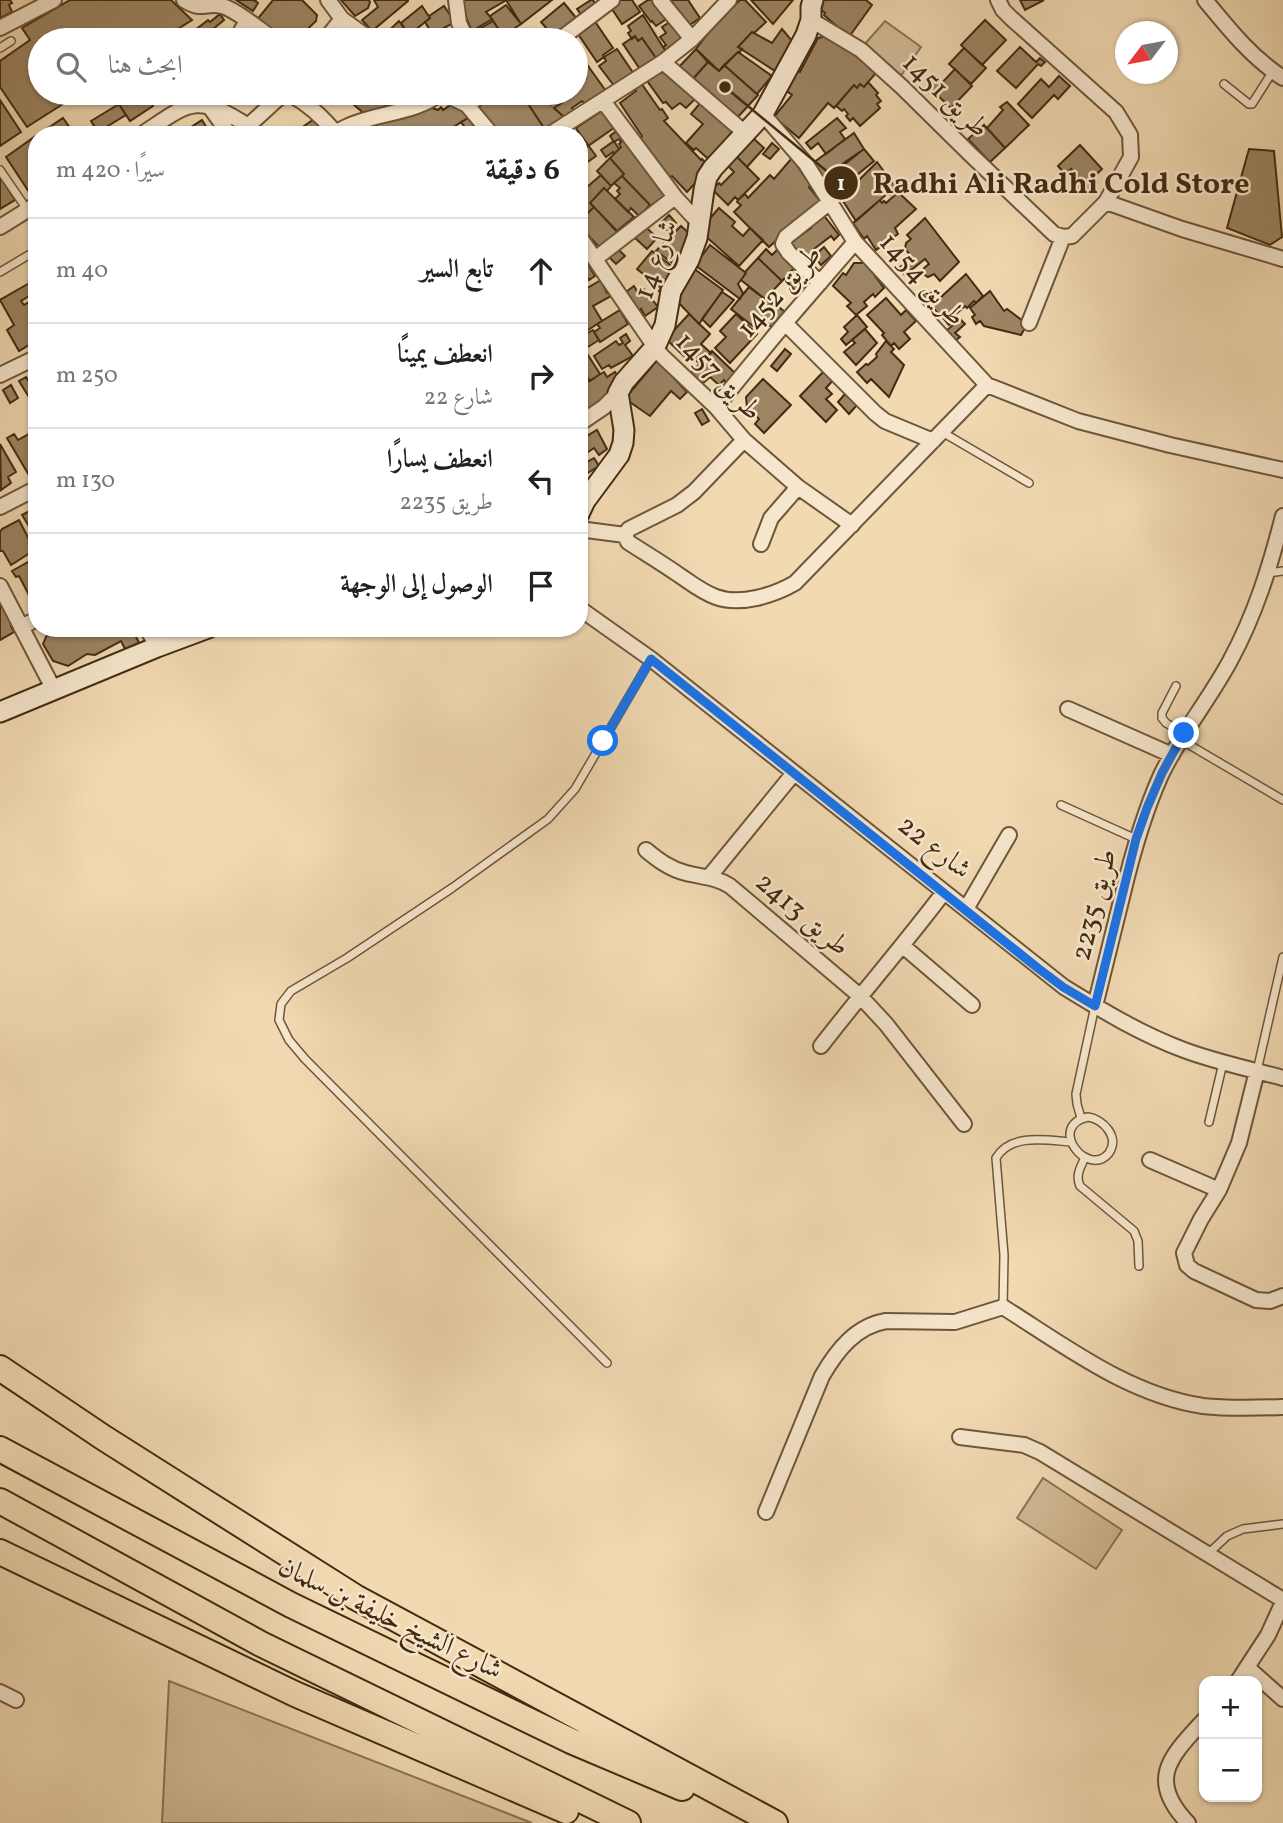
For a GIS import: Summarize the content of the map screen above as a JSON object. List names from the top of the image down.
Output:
{
  "streets": {
    "highway": ["شارع الشيخ خليفة بن سلمان"],
    "street": [
      "طريق 1451",
      "شارع 14",
      "طريق 1454",
      "طريق 1452",
      "طريق 1457",
      "شارع 22",
      "طريق 2235",
      "طريق 2413"
    ]
  },
  "crossings": [
    ["طريق 1451", "شارع 14"],
    ["شارع 14", "طريق 1454"],
    ["شارع 14", "طريق 1457"],
    ["طريق 1454", "طريق 1452"],
    ["طريق 1452", "طريق 1457"],
    ["شارع 22", "طريق 2235"],
    ["شارع 22", "طريق 2413"]
  ],
  "places": ["Radhi Ali Radhi Cold Store"],
  "north": "bottom left",
  "page": {
    "search": "ابحث هنا",
    "heading": ["6 دقيقة", "سيرًا · 420 m"],
    "list": [
      ["تابع السير", "40 m"],
      ["انعطف يمينًا", "شارع 22", "250 m"],
      ["انعطف يسارًا", "طريق 2235", "130 m"],
      "الوصول إلى الوجهة"
    ],
    "map_buttons": ["+", "−"]
  }
}
